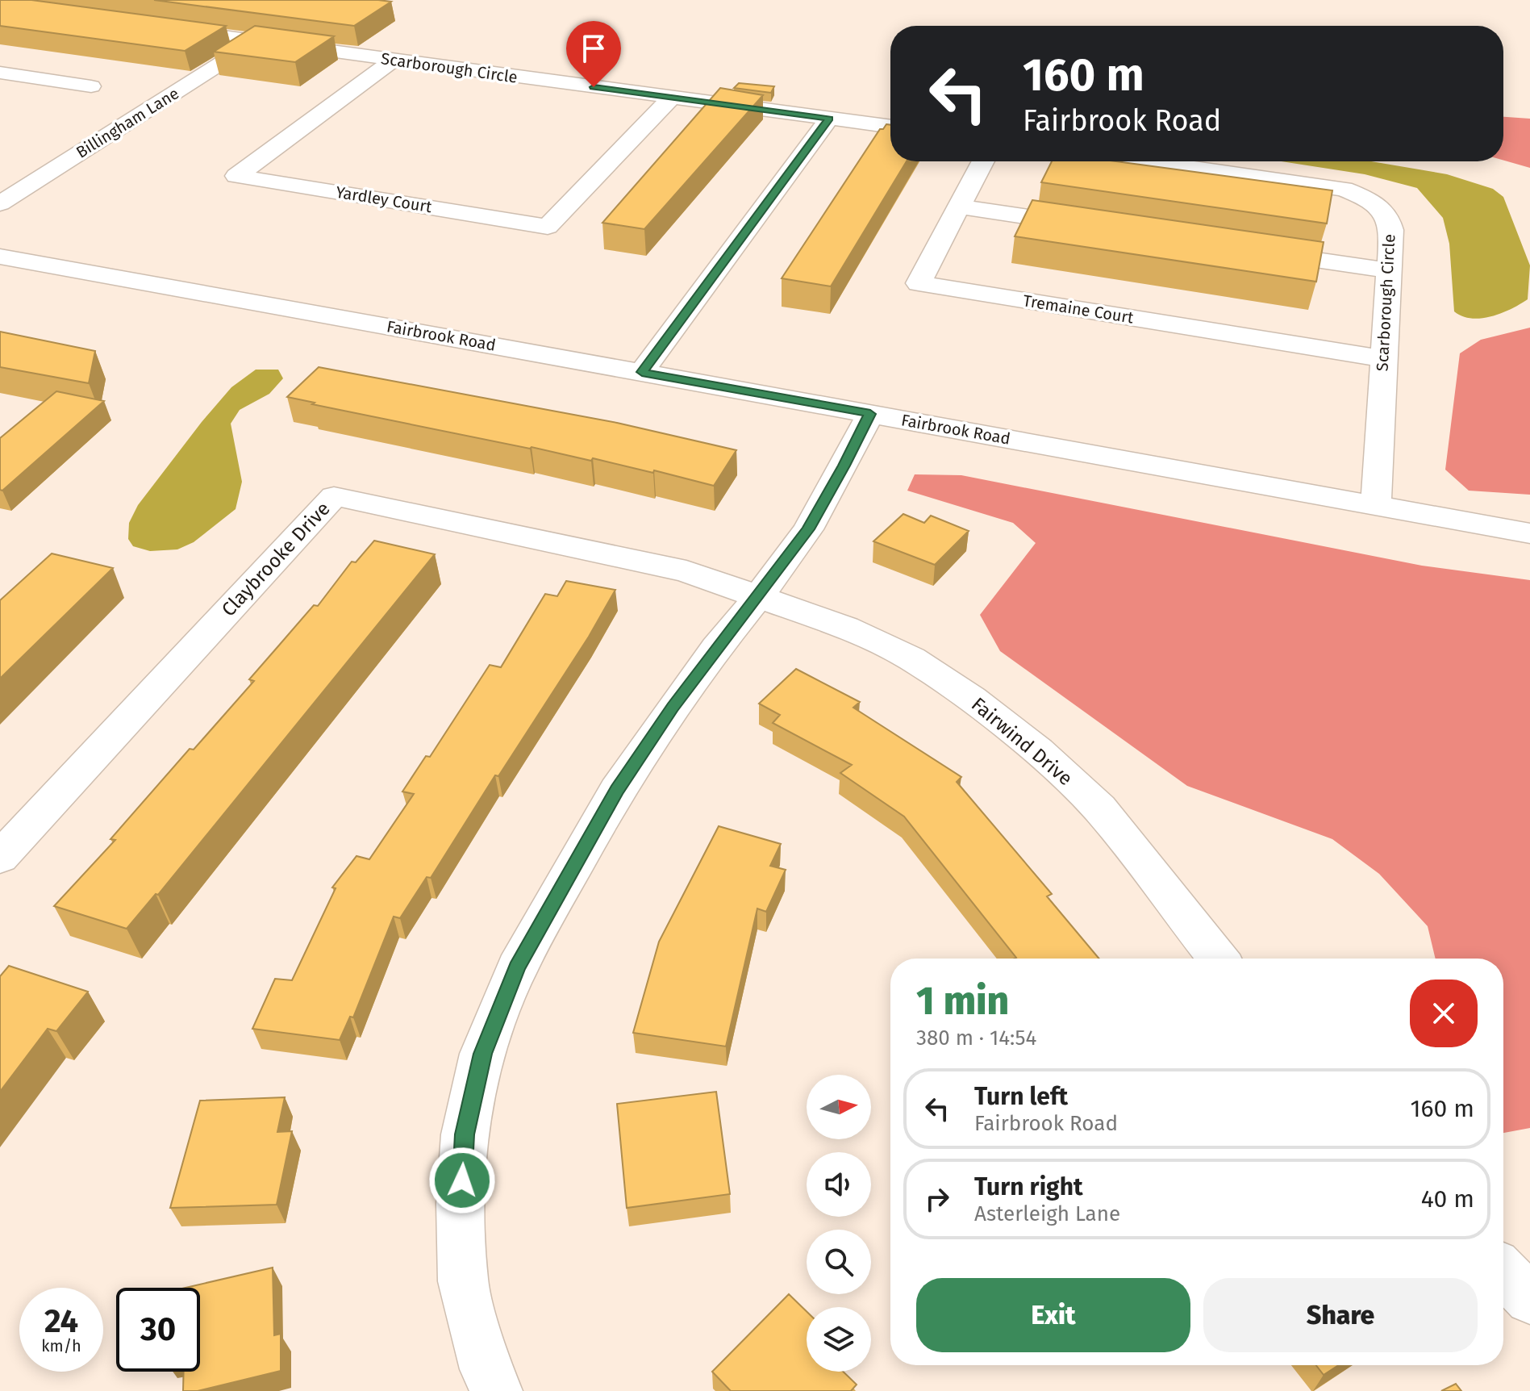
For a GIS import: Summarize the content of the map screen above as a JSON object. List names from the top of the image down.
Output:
{
  "streets": {
    "street": [
      "Scarborough Circle",
      "Billingham Lane",
      "Yardley Court",
      "Tremaine Court",
      "Fairbrook Road",
      "Claybrooke Drive",
      "Fairwind Drive"
    ]
  },
  "crossings": [
    ["Scarborough Circle", "Billingham Lane"],
    ["Scarborough Circle", "Yardley Court"],
    ["Scarborough Circle", "Tremaine Court"],
    ["Scarborough Circle", "Fairbrook Road"],
    ["Claybrooke Drive", "Fairwind Drive"]
  ],
  "north": "right",
  "page": {
    "turn": ["160 m", "Fairbrook Road"],
    "heading": ["1 min", "380 m · 14:54"],
    "list": [
      {
        "name": "Turn left",
        "note": "Fairbrook Road",
        "value": "160 m"
      },
      {
        "name": "Turn right",
        "note": "Asterleigh Lane",
        "value": "40 m"
      }
    ],
    "buttons": ["Exit", "Share"],
    "speed": "24 km/h",
    "limit": "30"
  }
}
